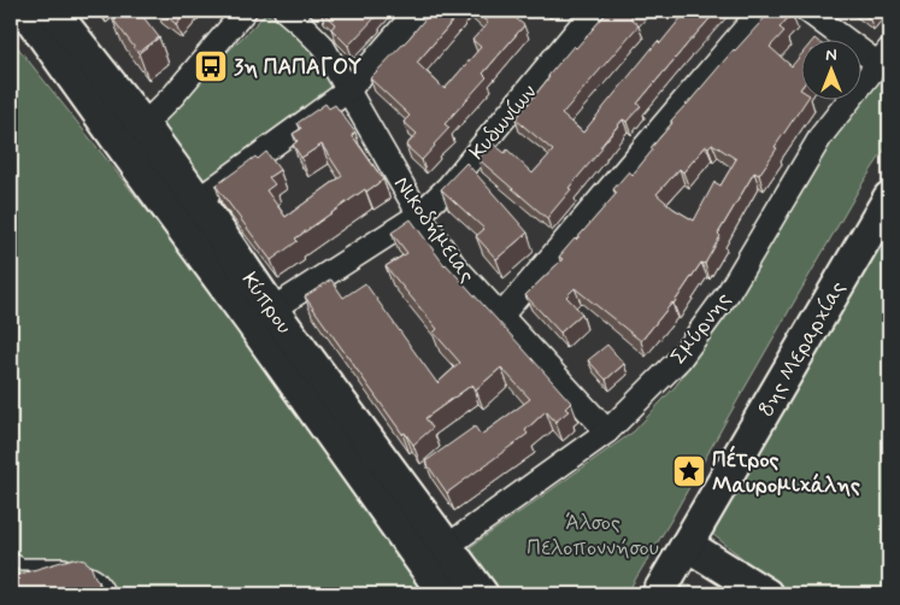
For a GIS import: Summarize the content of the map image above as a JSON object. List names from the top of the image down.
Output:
{
  "streets": {
    "street": [
      "Κυδωνίων",
      "Νικοδήμειας",
      "Κύπρου",
      "Σμύρνης",
      "8ης Μεραρχίας"
    ]
  },
  "crossings": [
    ["Κυδωνίων", "Νικοδήμειας"],
    ["Κυδωνίων", "Κύπρου"],
    ["Νικοδήμειας", "Σμύρνης"],
    ["Κύπρου", "Σμύρνης"]
  ],
  "parks": ["Άλσος Πελοποννήσου"],
  "places": {
    "bus stop": ["3η ΠΑΠΑΓΟΥ"],
    "place": ["Πέτρος Μαυρομιχάλης"]
  },
  "north": "top"
}
